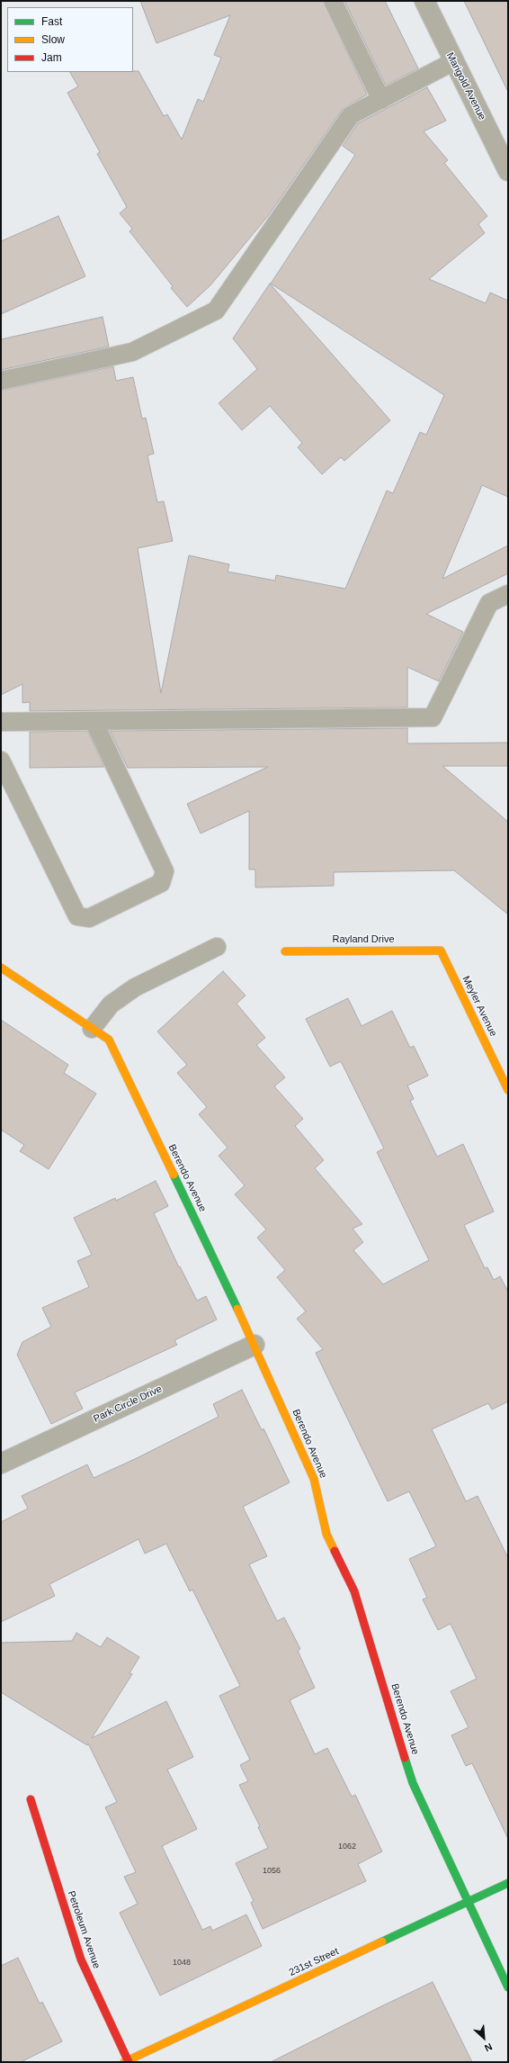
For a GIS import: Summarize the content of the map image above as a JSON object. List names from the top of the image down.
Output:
{
  "streets": {
    "street": [
      "Marigold Avenue",
      "Rayland Drive",
      "Meyler Avenue",
      "Berendo Avenue",
      "Park Circle Drive",
      "Petroleum Avenue",
      "231st Street"
    ]
  },
  "crossings": [
    ["Rayland Drive", "Meyler Avenue"],
    ["Berendo Avenue", "Park Circle Drive"],
    ["Berendo Avenue", "231st Street"],
    ["Petroleum Avenue", "231st Street"]
  ],
  "house_numbers": ["1062", "1056", "1048"],
  "legend": ["Fast", "Slow", "Jam"],
  "north": "bottom right"
}
